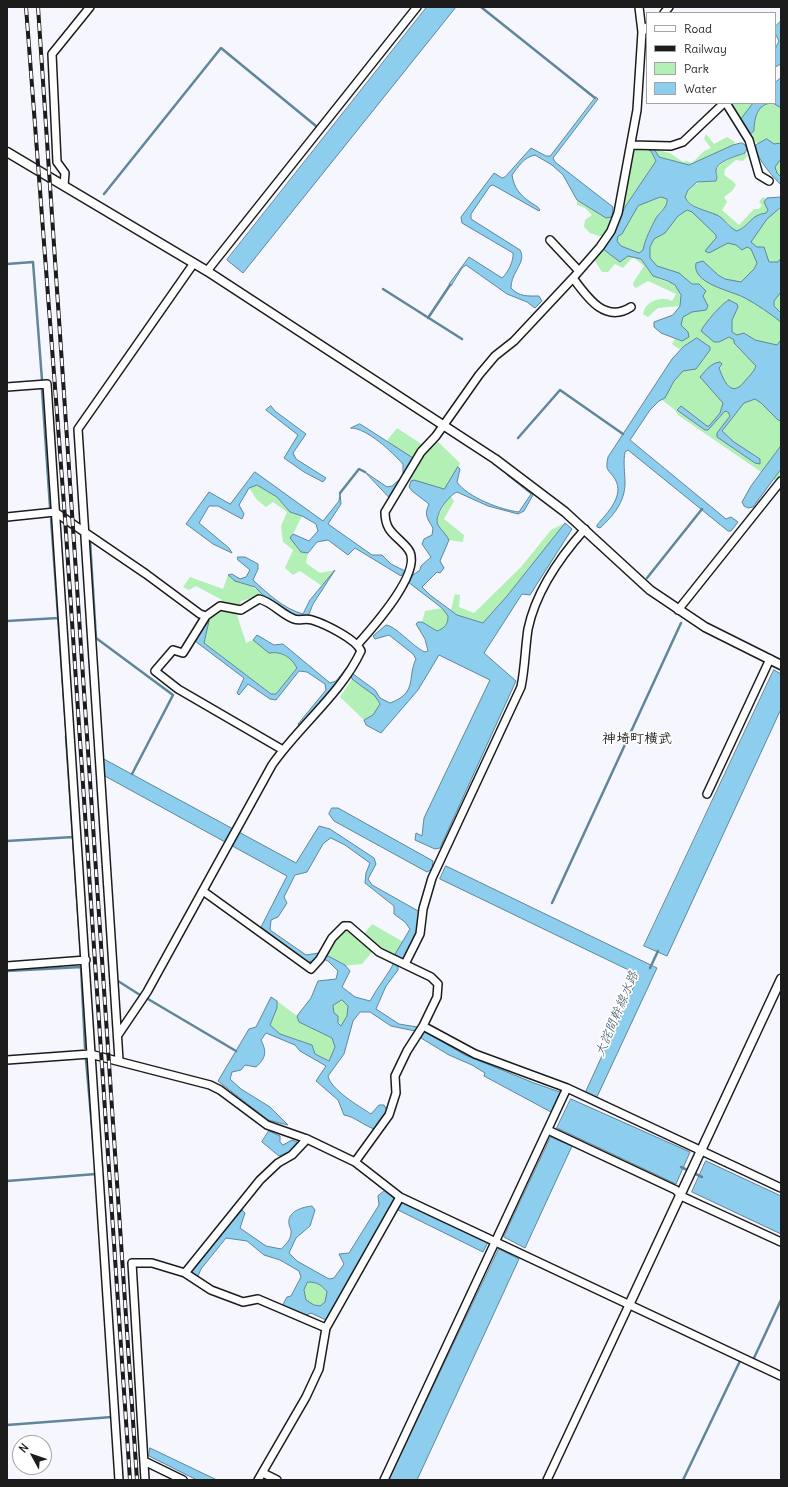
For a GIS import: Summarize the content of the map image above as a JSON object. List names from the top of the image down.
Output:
{
  "districts": ["神埼町横武"],
  "water": ["大詫間幹線水路"],
  "legend": [
    "Road",
    "Railway",
    "Park",
    "Water"
  ],
  "north": "top left"
}
